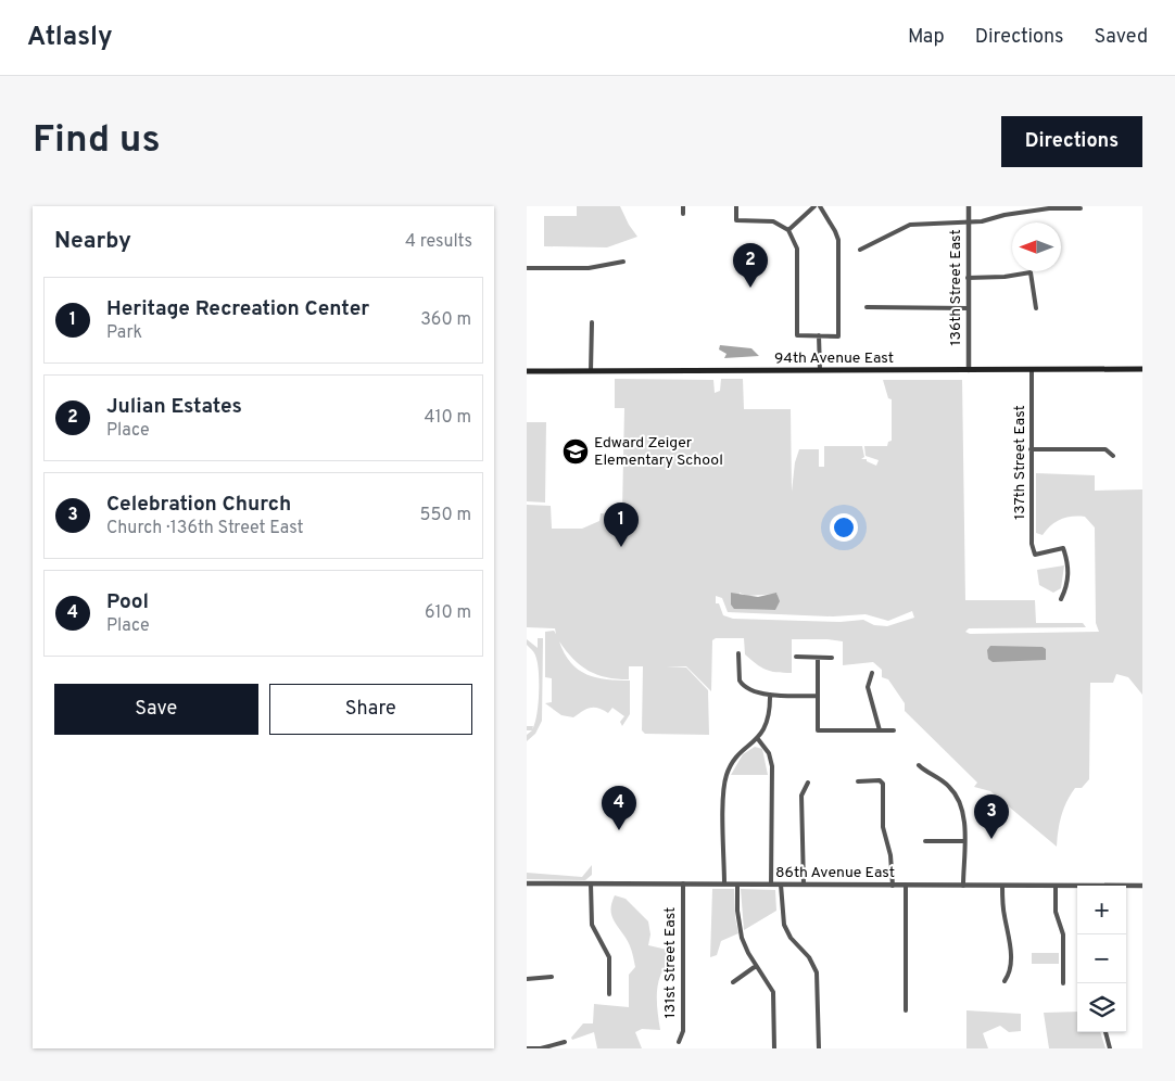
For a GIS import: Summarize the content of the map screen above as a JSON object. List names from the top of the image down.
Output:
{
  "streets": {
    "main road": ["94th Avenue East"],
    "street": [
      "136th Street East",
      "137th Street East",
      "86th Avenue East",
      "131st Street East"
    ]
  },
  "crossings": [
    ["136th Street East", "94th Avenue East"],
    ["94th Avenue East", "137th Street East"],
    ["86th Avenue East", "131st Street East"]
  ],
  "places": {
    "school or university": ["Edward Zeiger Elementary School"]
  },
  "north": "left",
  "page": {
    "header": "Atlasly",
    "nav": ["Map", "Directions", "Saved"],
    "buttons": [
      "Directions",
      ["Save", "Share"]
    ],
    "title": "Find us",
    "heading": ["Nearby", "4 results"],
    "pins": [
      "2",
      "1",
      "4",
      "3"
    ],
    "list": [
      {
        "mark": "1",
        "name": "Heritage Recreation Center",
        "note": "Park",
        "value": "360 m"
      },
      {
        "mark": "2",
        "name": "Julian Estates",
        "note": "Place",
        "value": "410 m"
      },
      {
        "mark": "3",
        "name": "Celebration Church",
        "note": "Church · 136th Street East",
        "value": "550 m"
      },
      {
        "mark": "4",
        "name": "Pool",
        "note": "Place",
        "value": "610 m"
      }
    ],
    "map_buttons": ["+", "−"]
  }
}
